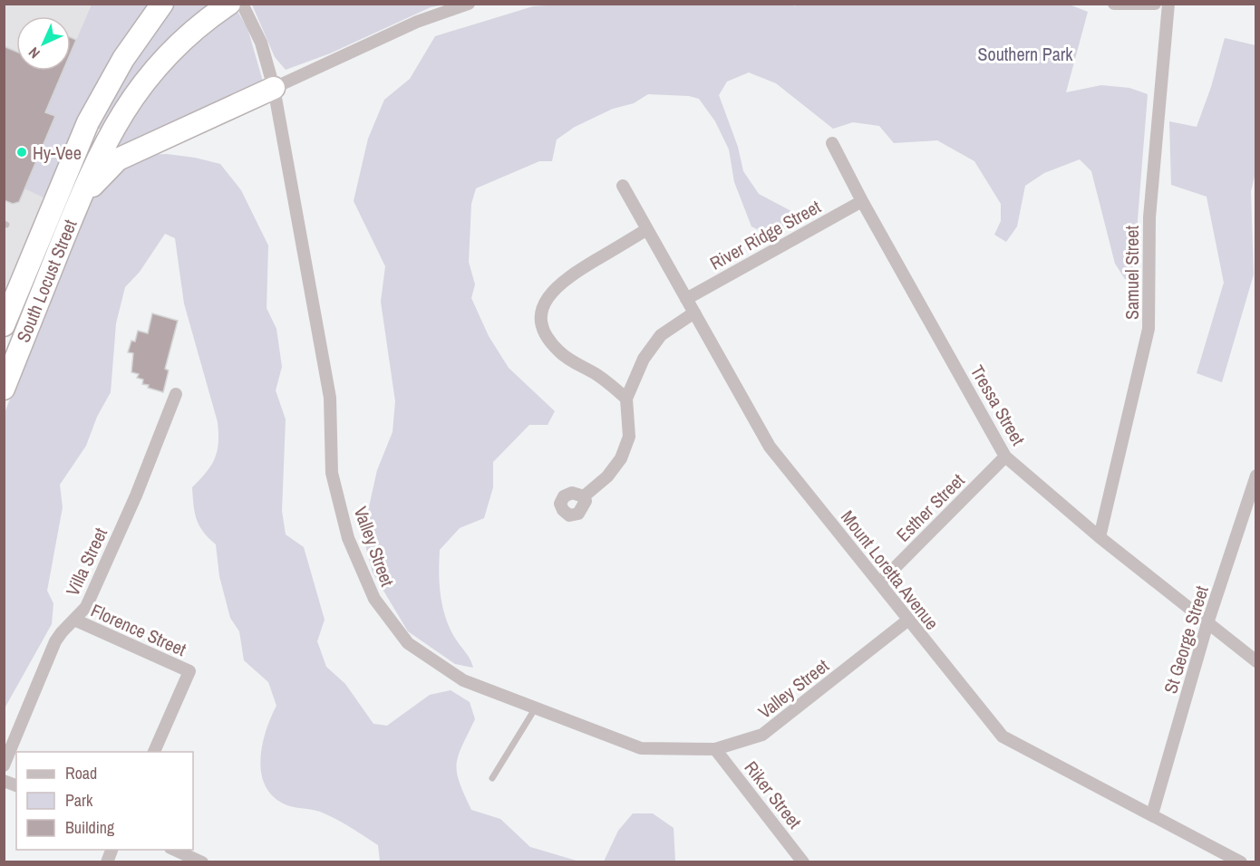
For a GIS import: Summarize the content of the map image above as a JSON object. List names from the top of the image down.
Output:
{
  "streets": {
    "highway": ["South Locust Street"],
    "street": [
      "River Ridge Street",
      "Samuel Street",
      "Tressa Street",
      "Esther Street",
      "Valley Street",
      "Villa Street",
      "Mount Loretta Avenue",
      "Florence Street",
      "St George Street",
      "Riker Street"
    ]
  },
  "crossings": [
    ["River Ridge Street", "Tressa Street"],
    ["River Ridge Street", "Mount Loretta Avenue"],
    ["Samuel Street", "Tressa Street"],
    ["Tressa Street", "Esther Street"],
    ["Tressa Street", "St George Street"],
    ["Esther Street", "Mount Loretta Avenue"],
    ["Valley Street", "Mount Loretta Avenue"],
    ["Valley Street", "Riker Street"],
    ["Villa Street", "Florence Street"],
    ["Mount Loretta Avenue", "St George Street"]
  ],
  "parks": ["Southern Park"],
  "places": ["Hy-Vee"],
  "legend": ["Road", "Park", "Building"],
  "north": "bottom left"
}
